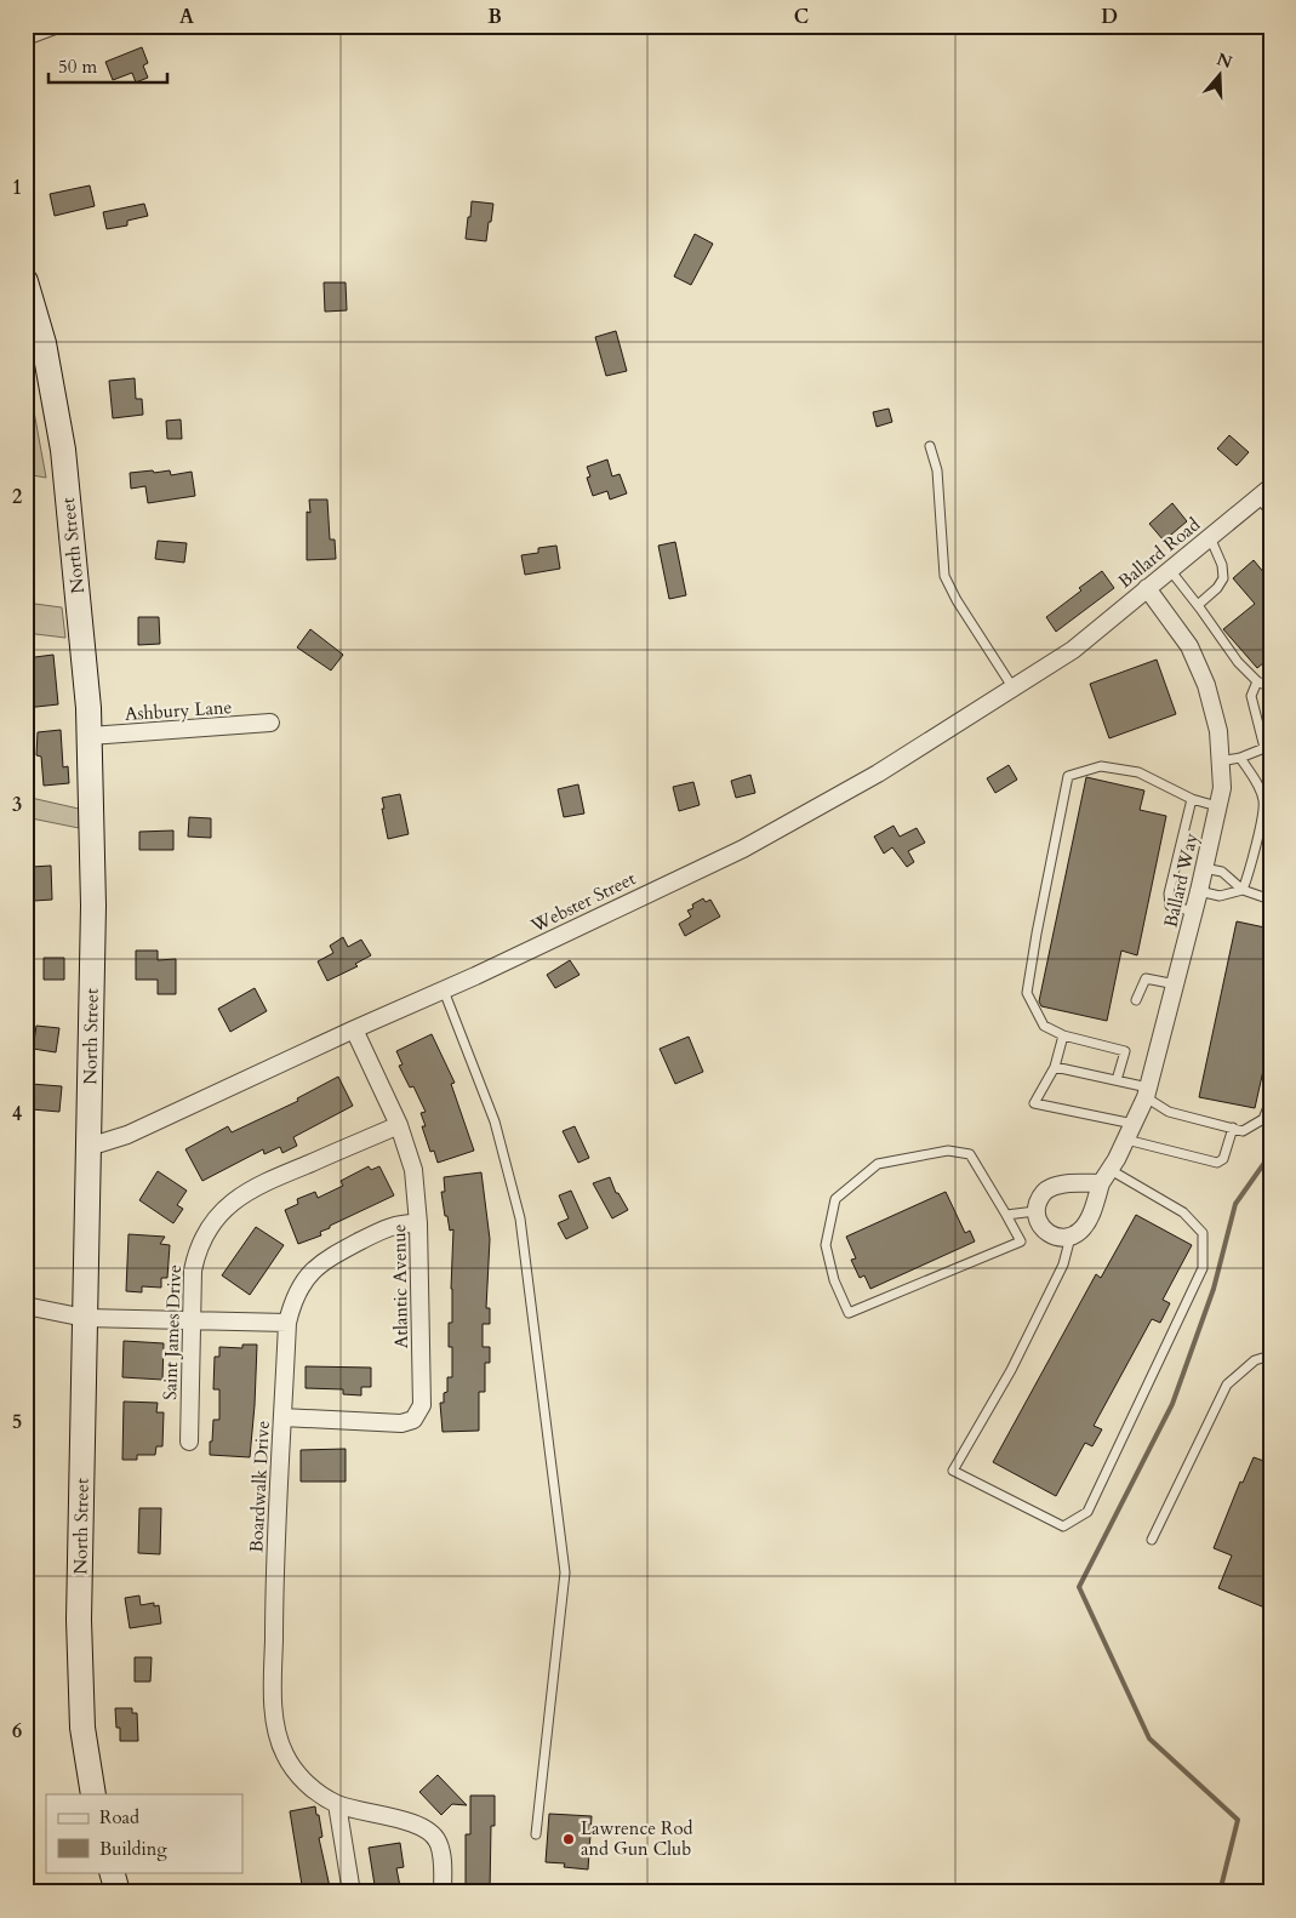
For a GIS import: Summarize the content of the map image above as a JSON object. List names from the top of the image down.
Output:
{
  "streets": {
    "main road": ["North Street"],
    "street": [
      "Ballard Road",
      "Ashbury Lane",
      "Ballard Way",
      "Webster Street",
      "Atlantic Avenue",
      "Saint James Drive",
      "Boardwalk Drive"
    ]
  },
  "crossings": [
    ["North Street", "Ashbury Lane"],
    ["North Street", "Webster Street"],
    ["Ballard Road", "Ballard Way"],
    ["Ballard Road", "Webster Street"],
    ["Webster Street", "Atlantic Avenue"],
    ["Atlantic Avenue", "Saint James Drive"],
    ["Atlantic Avenue", "Boardwalk Drive"]
  ],
  "places": ["Lawrence Rod and Gun Club"],
  "legend": ["Road", "Building"],
  "scale_bar": "50 m",
  "north": "top",
  "grid": {
    "columns": [
      "A",
      "B",
      "C",
      "D"
    ],
    "rows": [
      "1",
      "2",
      "3",
      "4",
      "5",
      "6"
    ]
  }
}
